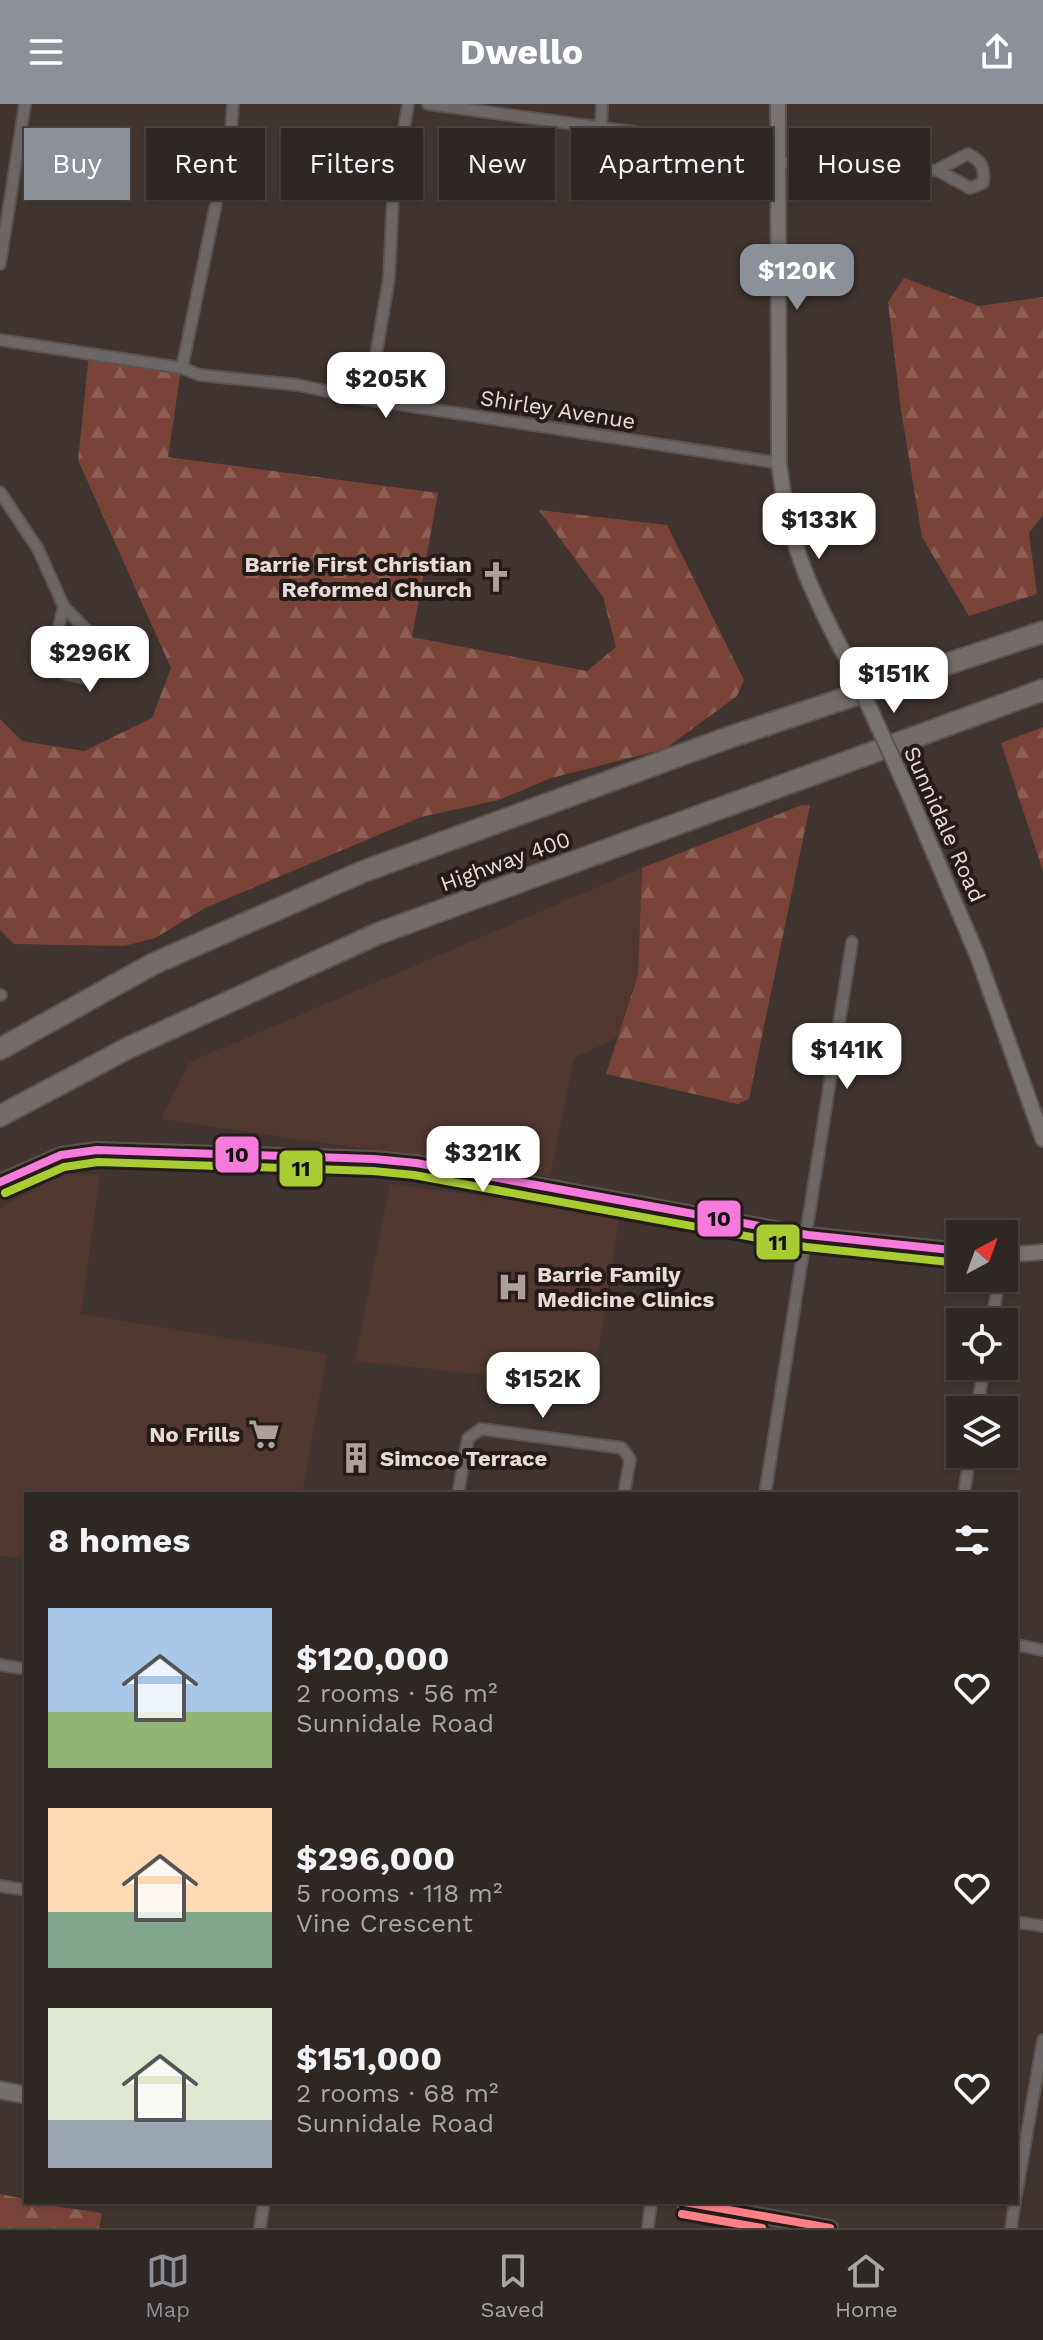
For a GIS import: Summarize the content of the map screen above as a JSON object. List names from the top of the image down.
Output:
{
  "streets": {
    "highway": ["Highway 400"],
    "main road": ["Sunnidale Road"],
    "street": ["Shirley Avenue"]
  },
  "crossings": [
    ["Shirley Avenue", "Sunnidale Road"]
  ],
  "places": {
    "church": ["Barrie First Christian Reformed Church"],
    "hospital": ["Barrie Family Medicine Clinics"],
    "supermarket": ["No Frills"],
    "building": ["Simcoe Terrace"]
  },
  "lines": ["transit line 10", "transit line 11"],
  "north": "top right",
  "page": {
    "header": "Dwello",
    "chip": [
      "Buy",
      "Rent",
      "Filters",
      "New",
      "Apartment",
      "House"
    ],
    "price": [
      "$120K",
      "$205K",
      "$133K",
      "$296K",
      "$151K",
      "$141K",
      "$321K",
      "$152K"
    ],
    "heading": "8 homes",
    "list": [
      {
        "name": "$120,000",
        "note": "2 rooms · 56 m² · Sunnidale Road"
      },
      {
        "name": "$296,000",
        "note": "5 rooms · 118 m² · Vine Crescent"
      },
      {
        "name": "$151,000",
        "note": "2 rooms · 68 m² · Sunnidale Road"
      }
    ],
    "tabs": ["Map", "Saved", "Home"]
  }
}
